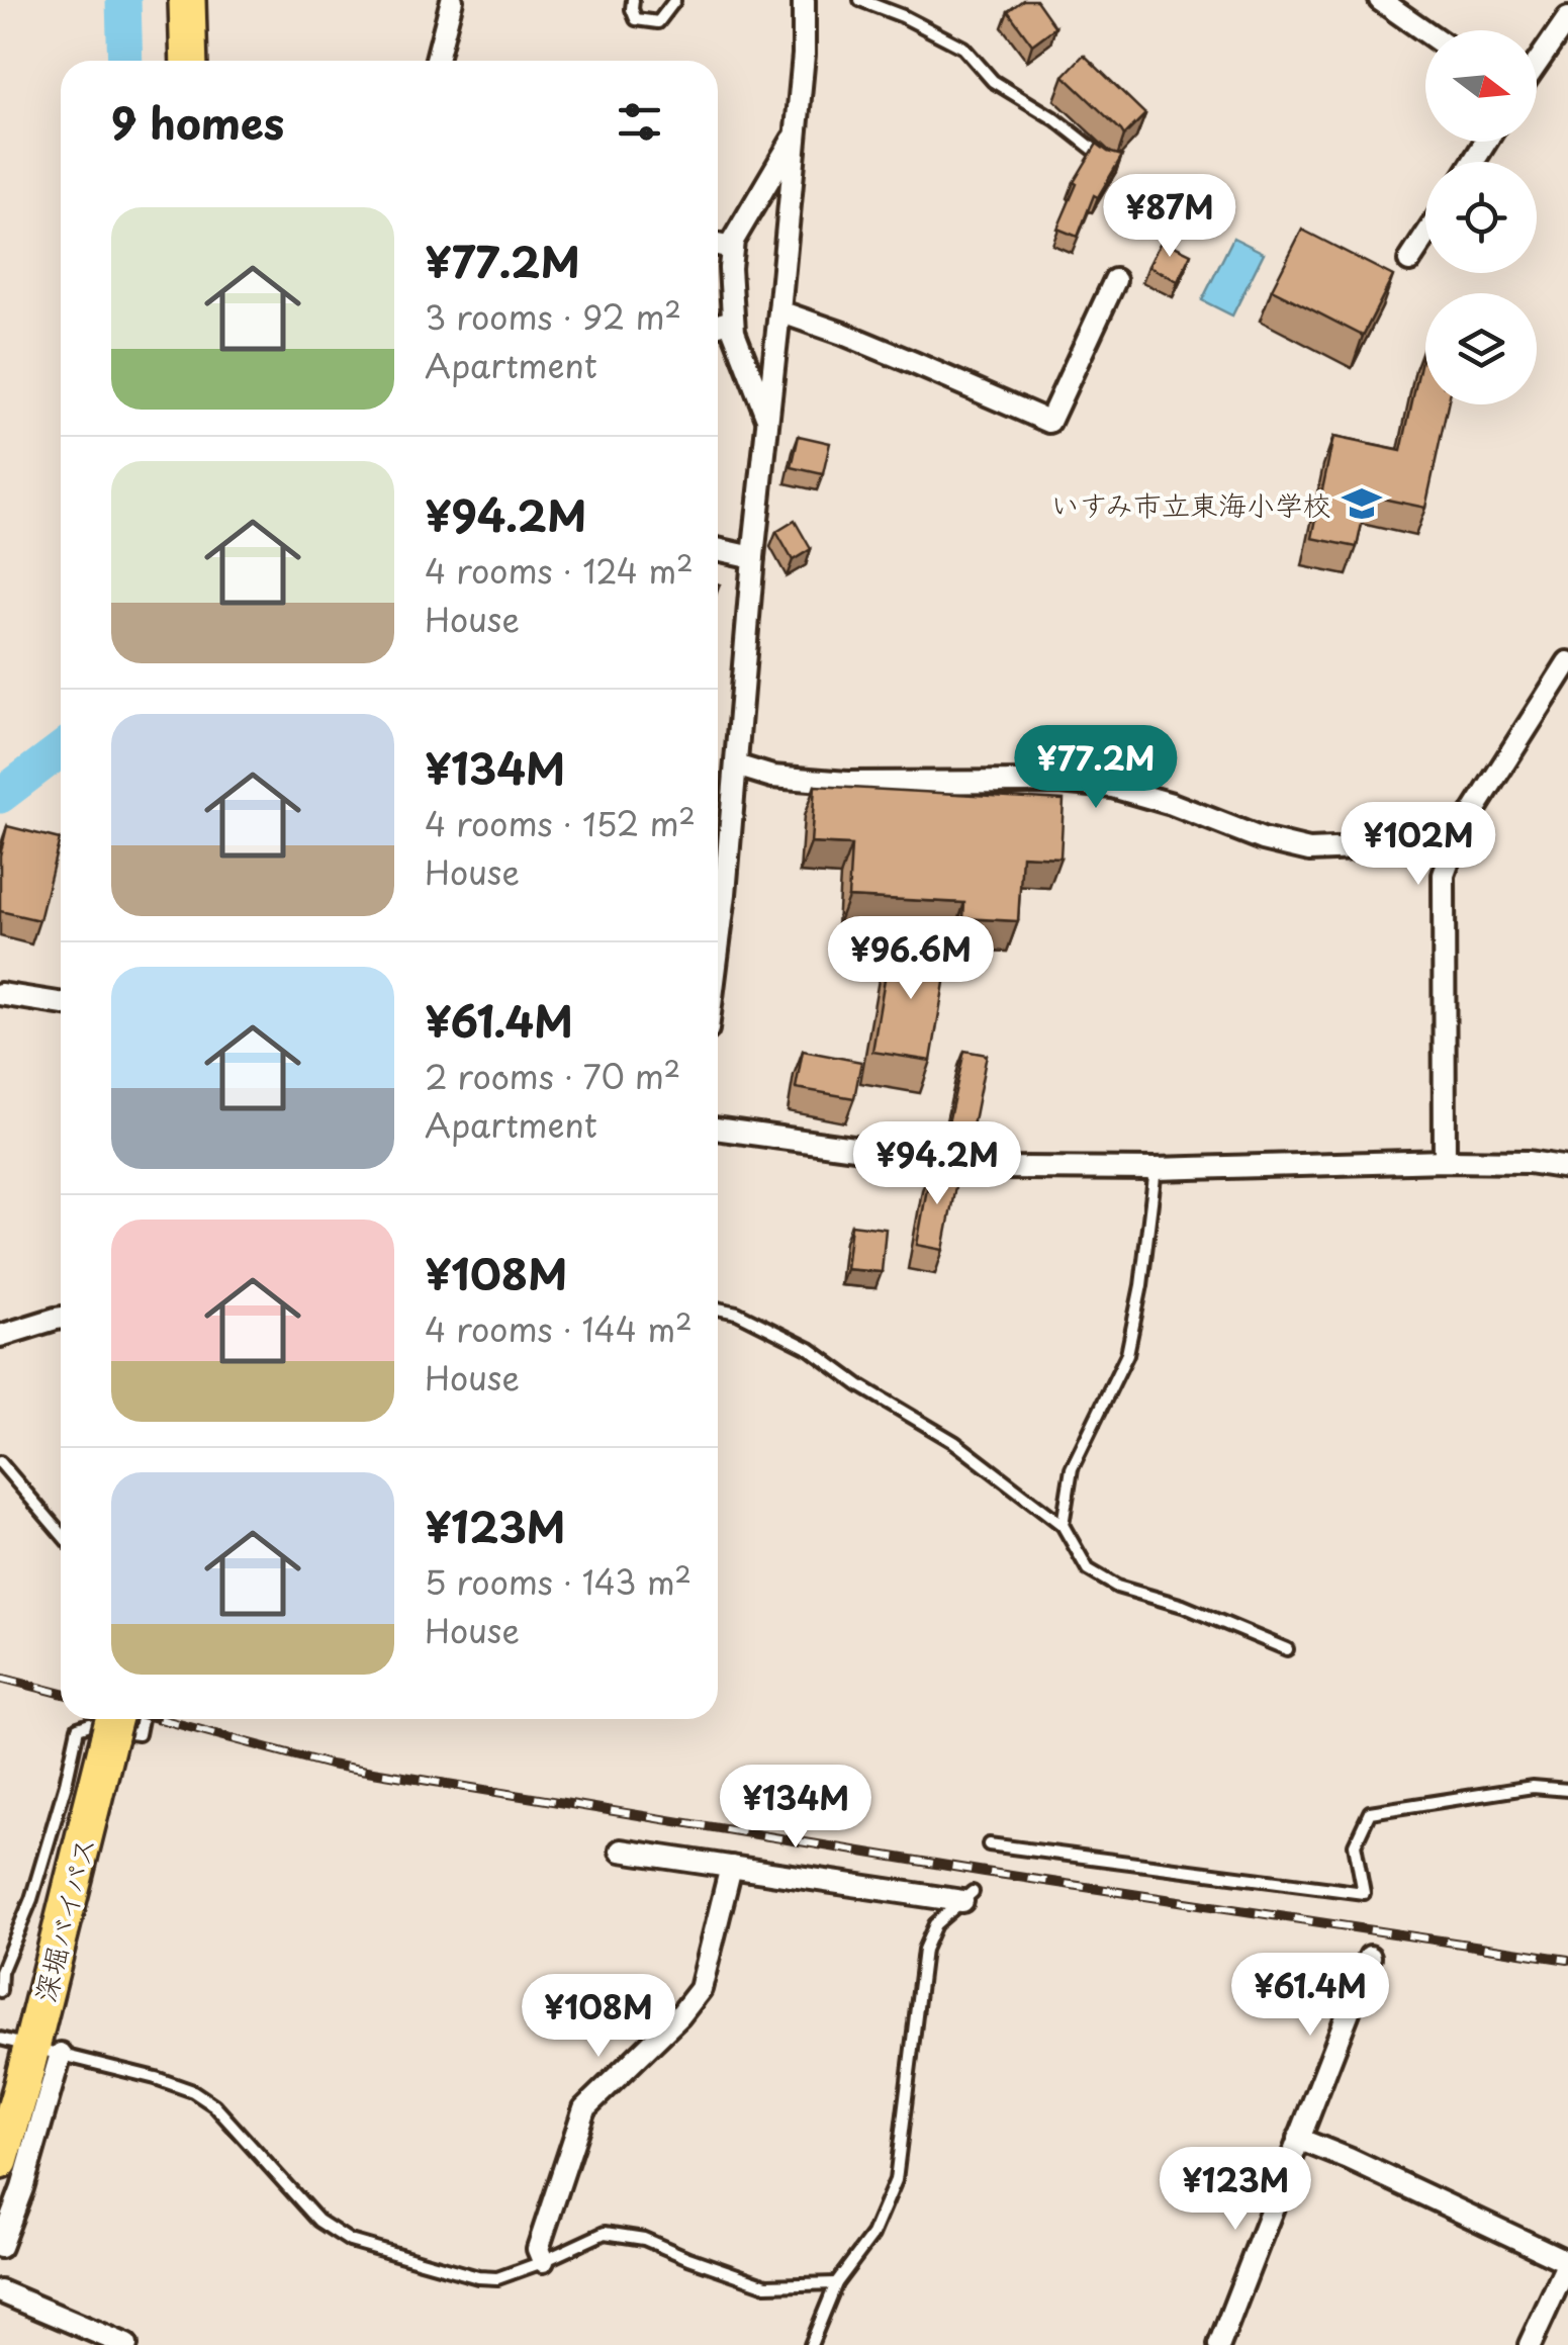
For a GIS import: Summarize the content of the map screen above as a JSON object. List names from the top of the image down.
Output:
{
  "streets": {
    "highway": ["深堀バイパス"]
  },
  "places": {
    "school or university": ["いすみ市立東海小学校"]
  },
  "north": "right",
  "page": {
    "heading": "9 homes",
    "price": [
      "¥87M",
      "¥77.2M",
      "¥102M",
      "¥96.6M",
      "¥94.2M",
      "¥134M",
      "¥61.4M",
      "¥108M",
      "¥123M"
    ],
    "list": [
      {
        "name": "¥77.2M",
        "note": "3 rooms · 92 m² · Apartment"
      },
      {
        "name": "¥94.2M",
        "note": "4 rooms · 124 m² · House"
      },
      {
        "name": "¥134M",
        "note": "4 rooms · 152 m² · House"
      },
      {
        "name": "¥61.4M",
        "note": "2 rooms · 70 m² · Apartment"
      },
      {
        "name": "¥108M",
        "note": "4 rooms · 144 m² · House"
      },
      {
        "name": "¥123M",
        "note": "5 rooms · 143 m² · House"
      }
    ]
  }
}
